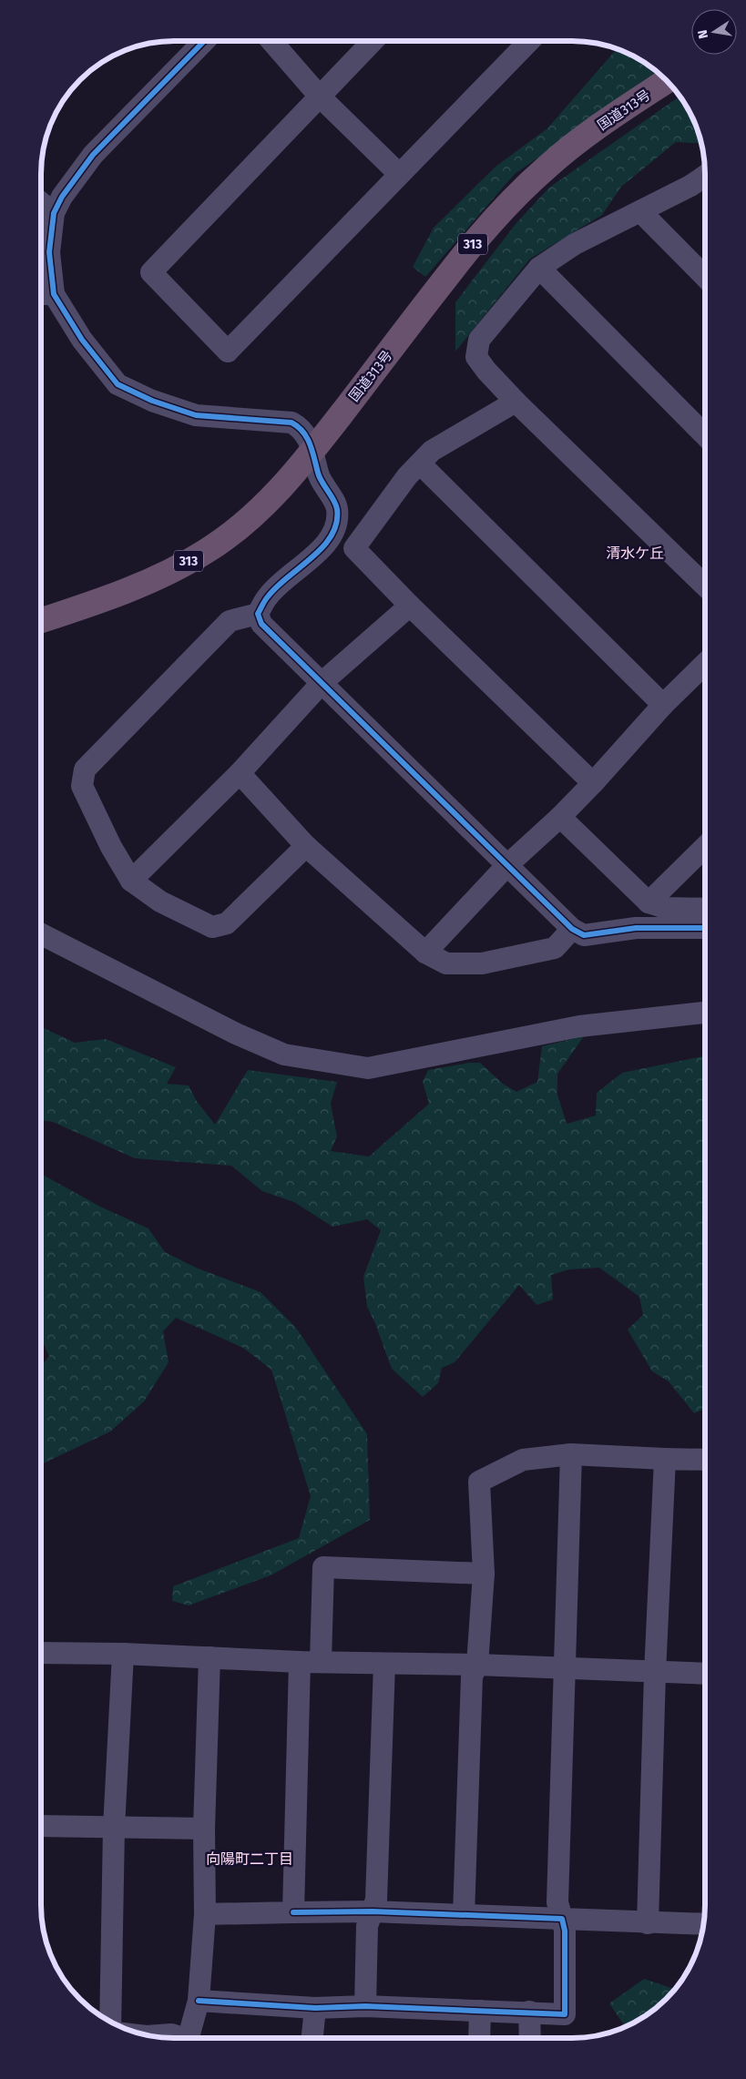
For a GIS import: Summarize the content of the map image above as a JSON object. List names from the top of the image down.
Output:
{
  "streets": {
    "highway": ["国道313号", "313"]
  },
  "districts": ["清水ケ丘", "向陽町二丁目"],
  "north": "left"
}
